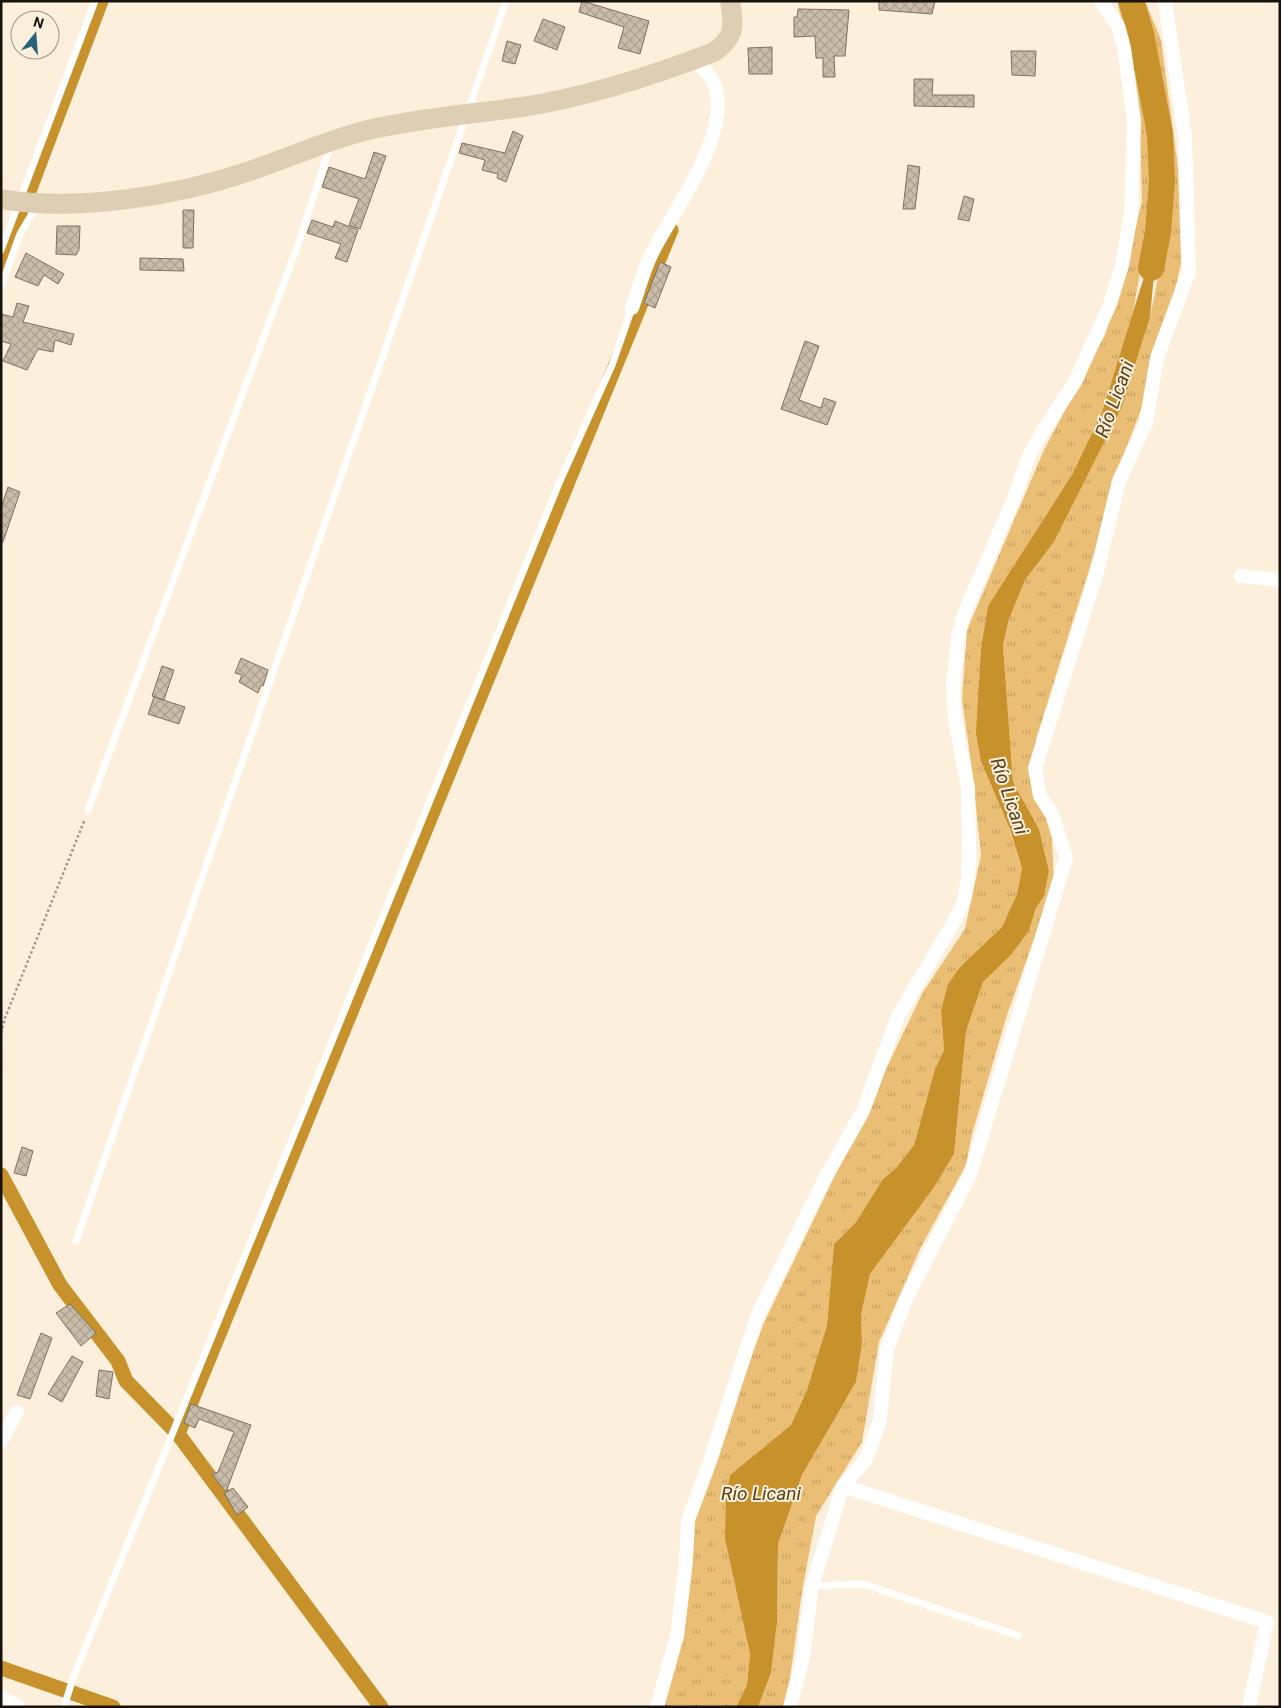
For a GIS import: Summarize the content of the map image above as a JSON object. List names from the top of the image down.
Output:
{
  "water": ["Río Licani"],
  "north": "top"
}
